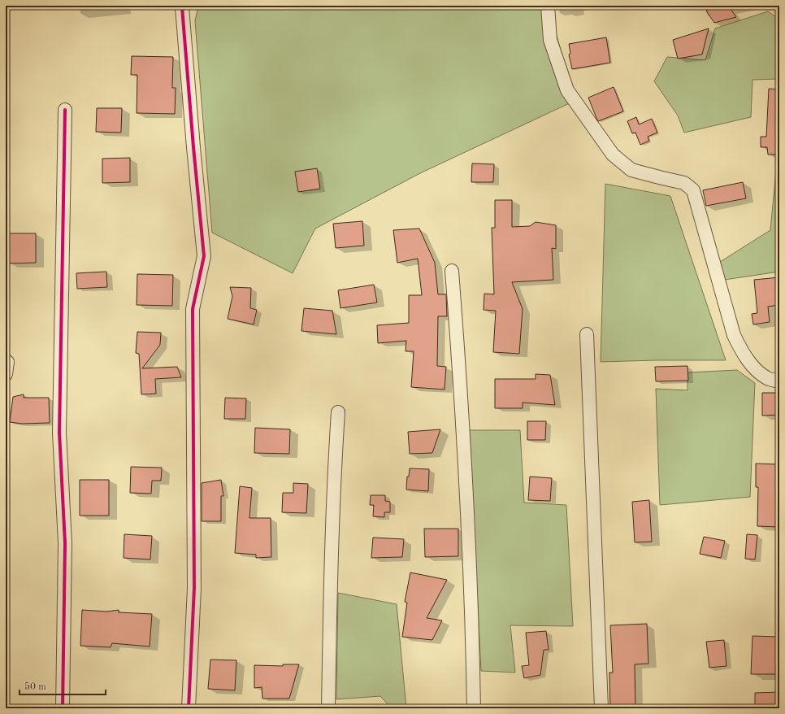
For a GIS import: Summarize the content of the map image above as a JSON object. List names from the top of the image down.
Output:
{
  "scale_bar": "50 m"
}
